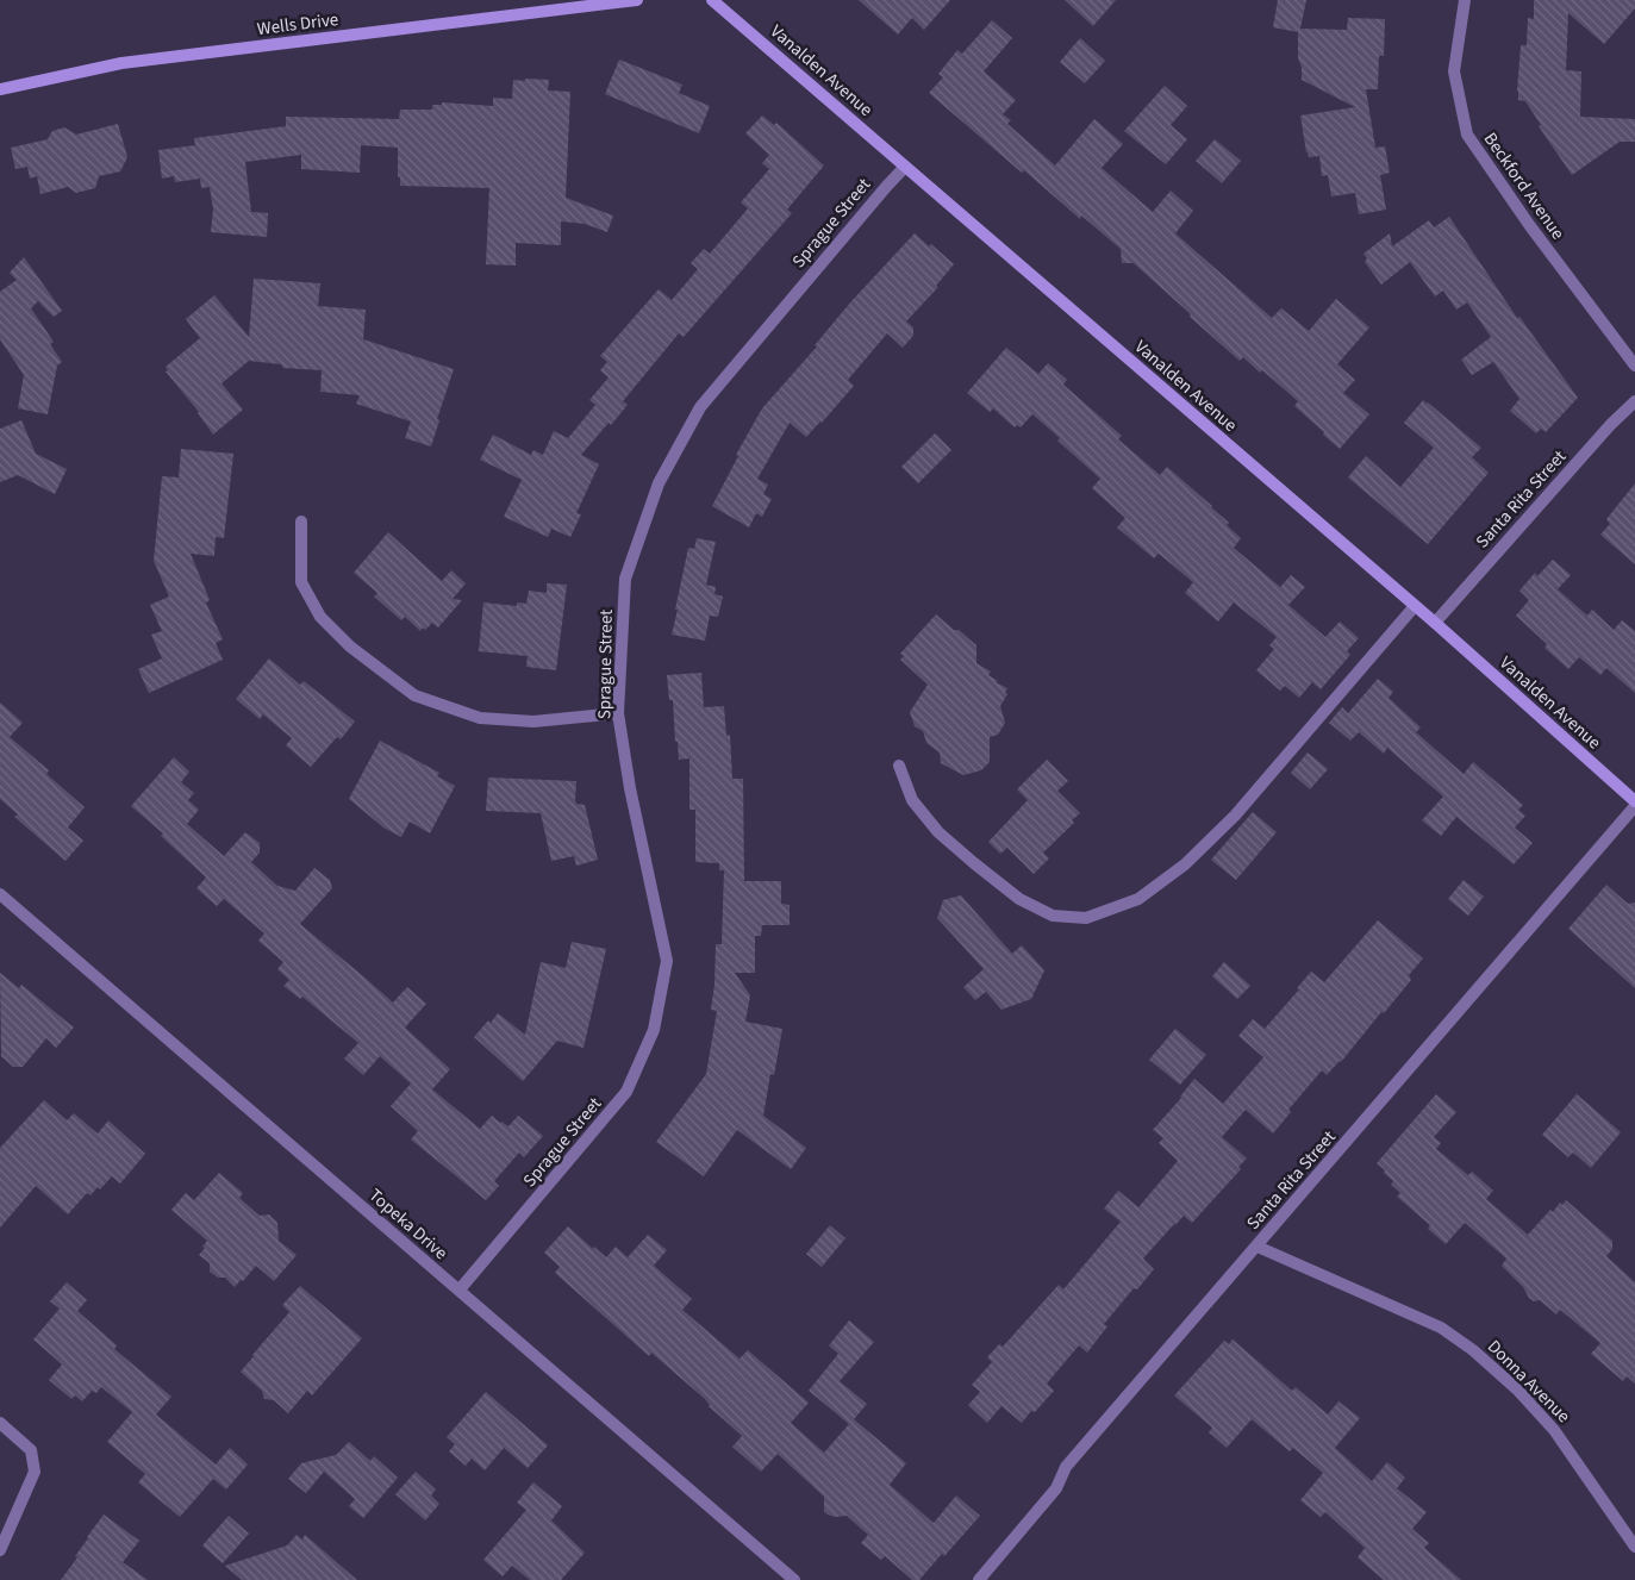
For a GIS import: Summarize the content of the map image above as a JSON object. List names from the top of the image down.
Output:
{
  "streets": {
    "main road": ["Wells Drive", "Vanalden Avenue"],
    "street": [
      "Beckford Avenue",
      "Sprague Street",
      "Santa Rita Street",
      "Topeka Drive",
      "Donna Avenue"
    ]
  },
  "crossings": [
    ["Vanalden Avenue", "Sprague Street"],
    ["Vanalden Avenue", "Santa Rita Street"],
    ["Sprague Street", "Topeka Drive"],
    ["Santa Rita Street", "Donna Avenue"]
  ]
}
